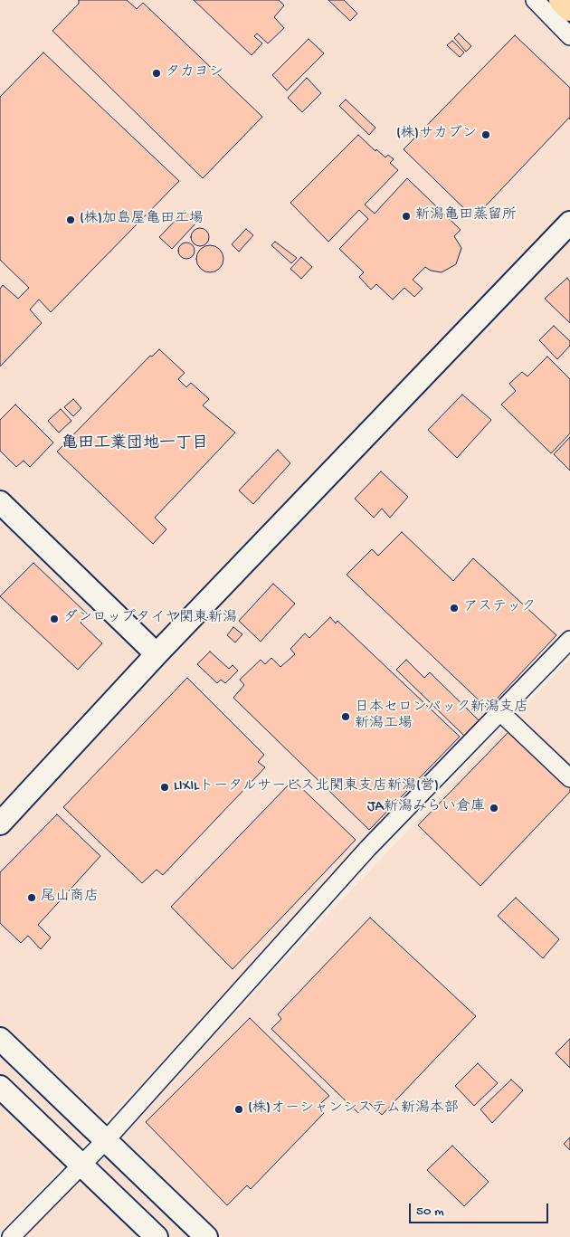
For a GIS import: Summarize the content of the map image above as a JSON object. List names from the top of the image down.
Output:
{
  "districts": ["亀田工業団地一丁目"],
  "places": [
    "タカヨシ",
    "(株)サカブン",
    "新潟亀田蒸留所",
    "(株)加島屋亀田工場",
    "アステック",
    "ダンロップタイヤ関東新潟",
    "日本セロンパック新潟支店 新潟工場",
    "LIXILトータルサービス北関東支店新潟(営)",
    "JA新潟みらい倉庫",
    "尾山商店",
    "(株)オーシャンシステム新潟本部"
  ],
  "scale_bar": "50 m"
}
